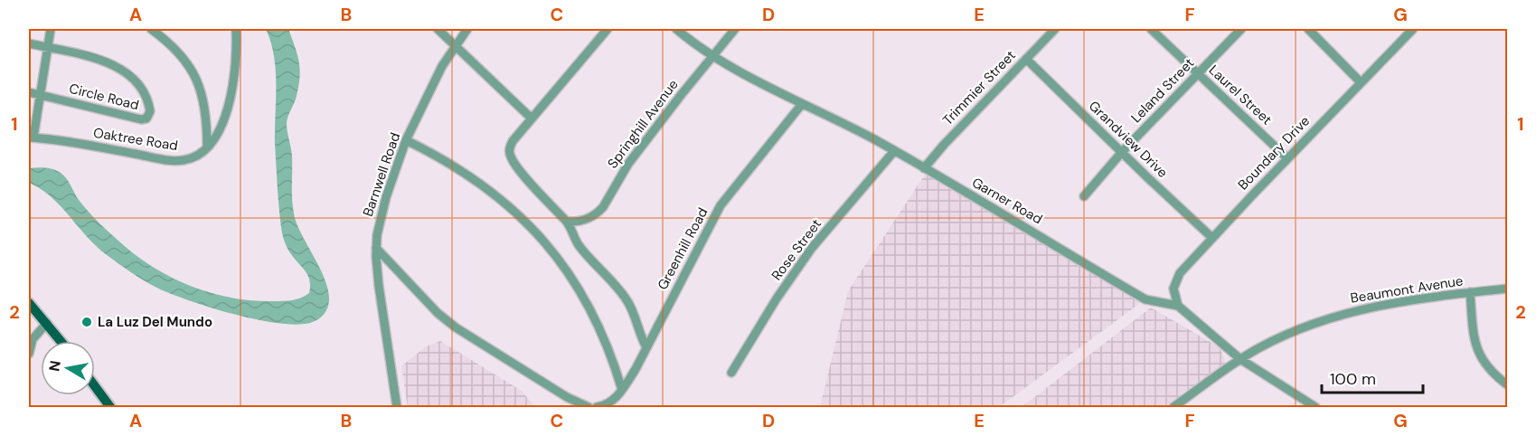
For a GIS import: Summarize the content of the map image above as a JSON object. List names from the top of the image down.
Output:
{
  "streets": {
    "street": [
      "Trimmier Street",
      "Leland Street",
      "Laurel Street",
      "Circle Road",
      "Springhill Avenue",
      "Oaktree Road",
      "Grandview Drive",
      "Boundary Drive",
      "Barnwell Road",
      "Garner Road",
      "Greenhill Road",
      "Rose Street",
      "Beaumont Avenue"
    ]
  },
  "crossings": [
    ["Trimmier Street", "Grandview Drive"],
    ["Trimmier Street", "Garner Road"],
    ["Leland Street", "Laurel Street"],
    ["Leland Street", "Grandview Drive"],
    ["Laurel Street", "Boundary Drive"],
    ["Springhill Avenue", "Garner Road"],
    ["Grandview Drive", "Boundary Drive"],
    ["Boundary Drive", "Garner Road"],
    ["Garner Road", "Greenhill Road"],
    ["Garner Road", "Rose Street"],
    ["Garner Road", "Beaumont Avenue"]
  ],
  "places": ["La Luz Del Mundo"],
  "scale_bar": "100 m",
  "north": "left",
  "grid": {
    "columns": [
      "A",
      "B",
      "C",
      "D",
      "E",
      "F",
      "G"
    ],
    "rows": ["1", "2"]
  }
}
